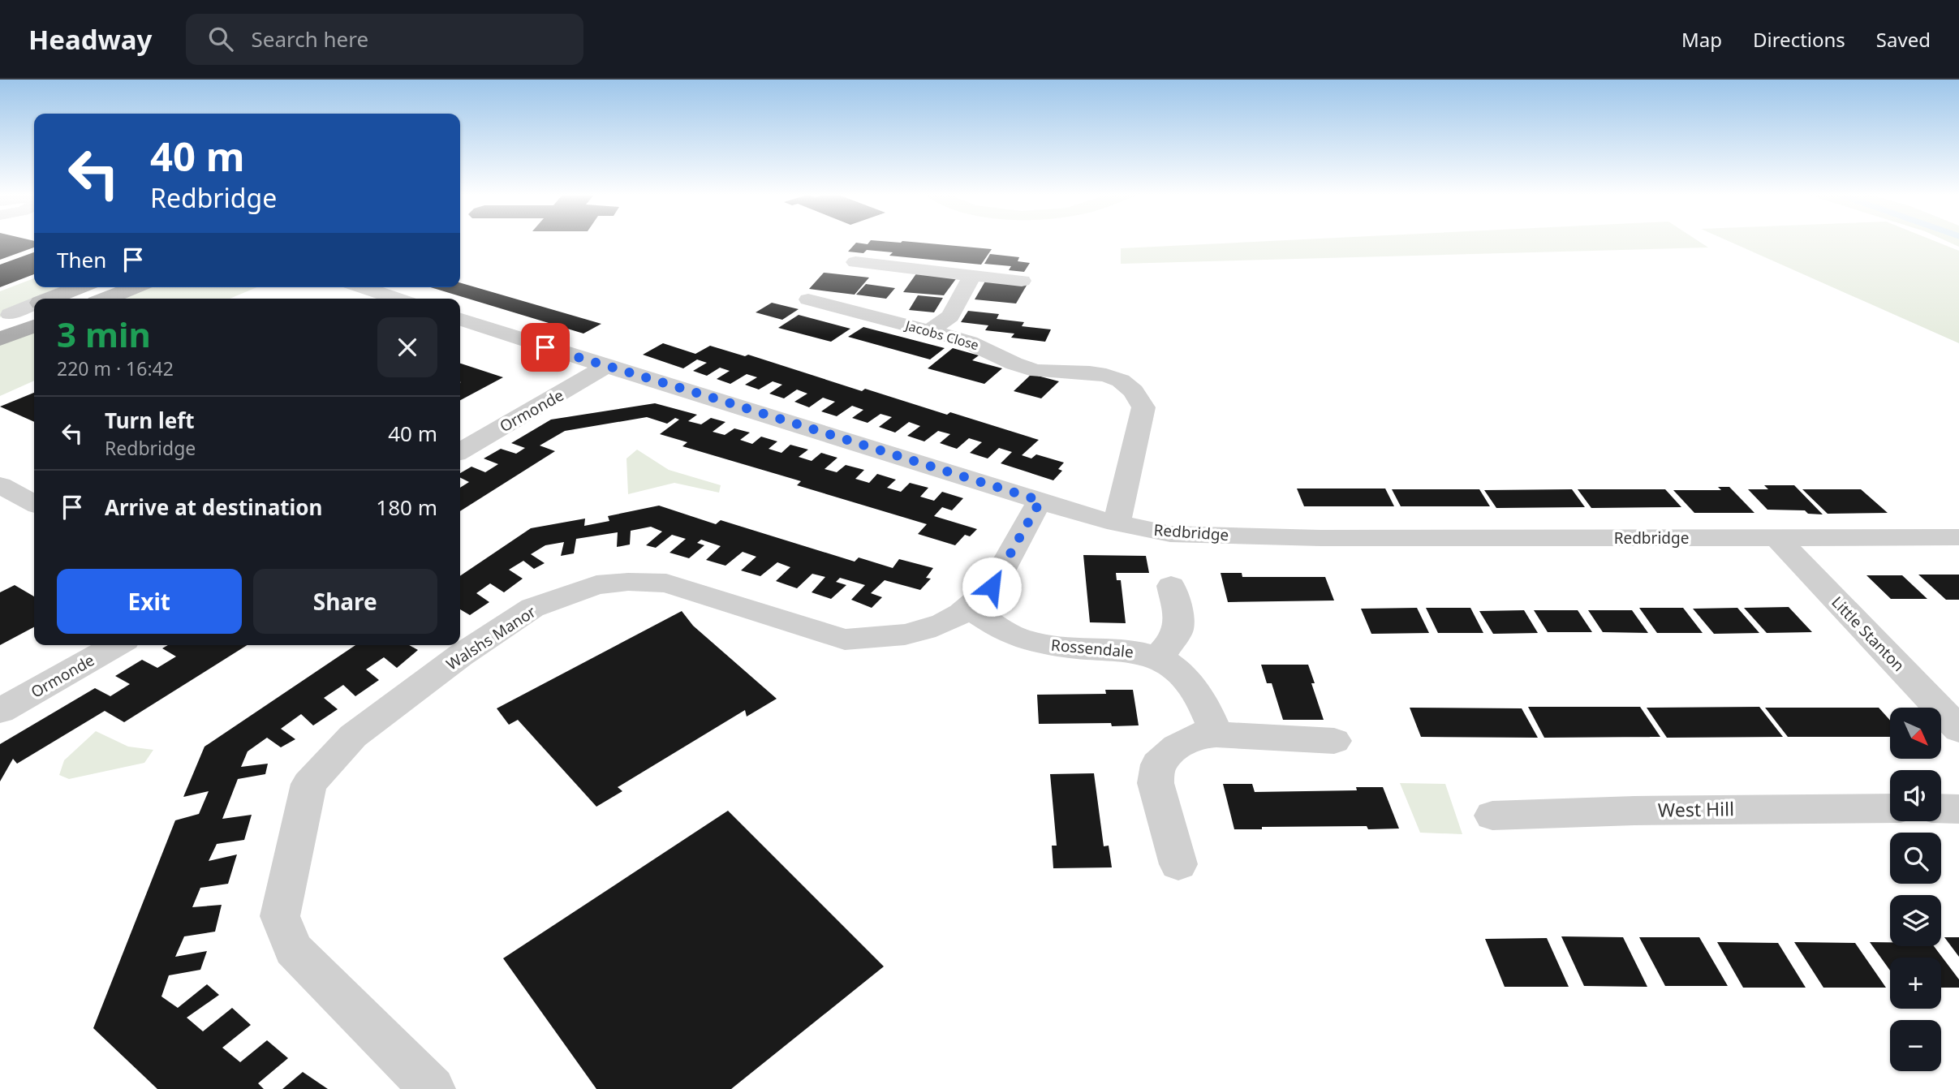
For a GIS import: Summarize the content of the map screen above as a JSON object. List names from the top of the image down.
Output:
{
  "streets": {
    "street": [
      "Jacobs Close",
      "Ormonde",
      "Redbridge",
      "Little Stanton",
      "Walshs Manor",
      "Rossendale",
      "West Hill"
    ]
  },
  "crossings": [
    ["Jacobs Close", "Redbridge"],
    ["Ormonde", "Redbridge"],
    ["Redbridge", "Little Stanton"],
    ["Redbridge", "Walshs Manor"],
    ["Walshs Manor", "Rossendale"]
  ],
  "north": "bottom right",
  "page": {
    "header": "Headway",
    "search": "Search here",
    "nav": ["Map", "Directions", "Saved"],
    "turn": ["40 m", "Redbridge"],
    "then": "Then",
    "heading": ["3 min", "220 m · 16:42"],
    "list": [
      {
        "name": "Turn left",
        "note": "Redbridge",
        "value": "40 m"
      },
      {
        "name": "Arrive at destination",
        "value": "180 m"
      }
    ],
    "buttons": ["Exit", "Share"],
    "map_buttons": ["+", "−"]
  }
}
